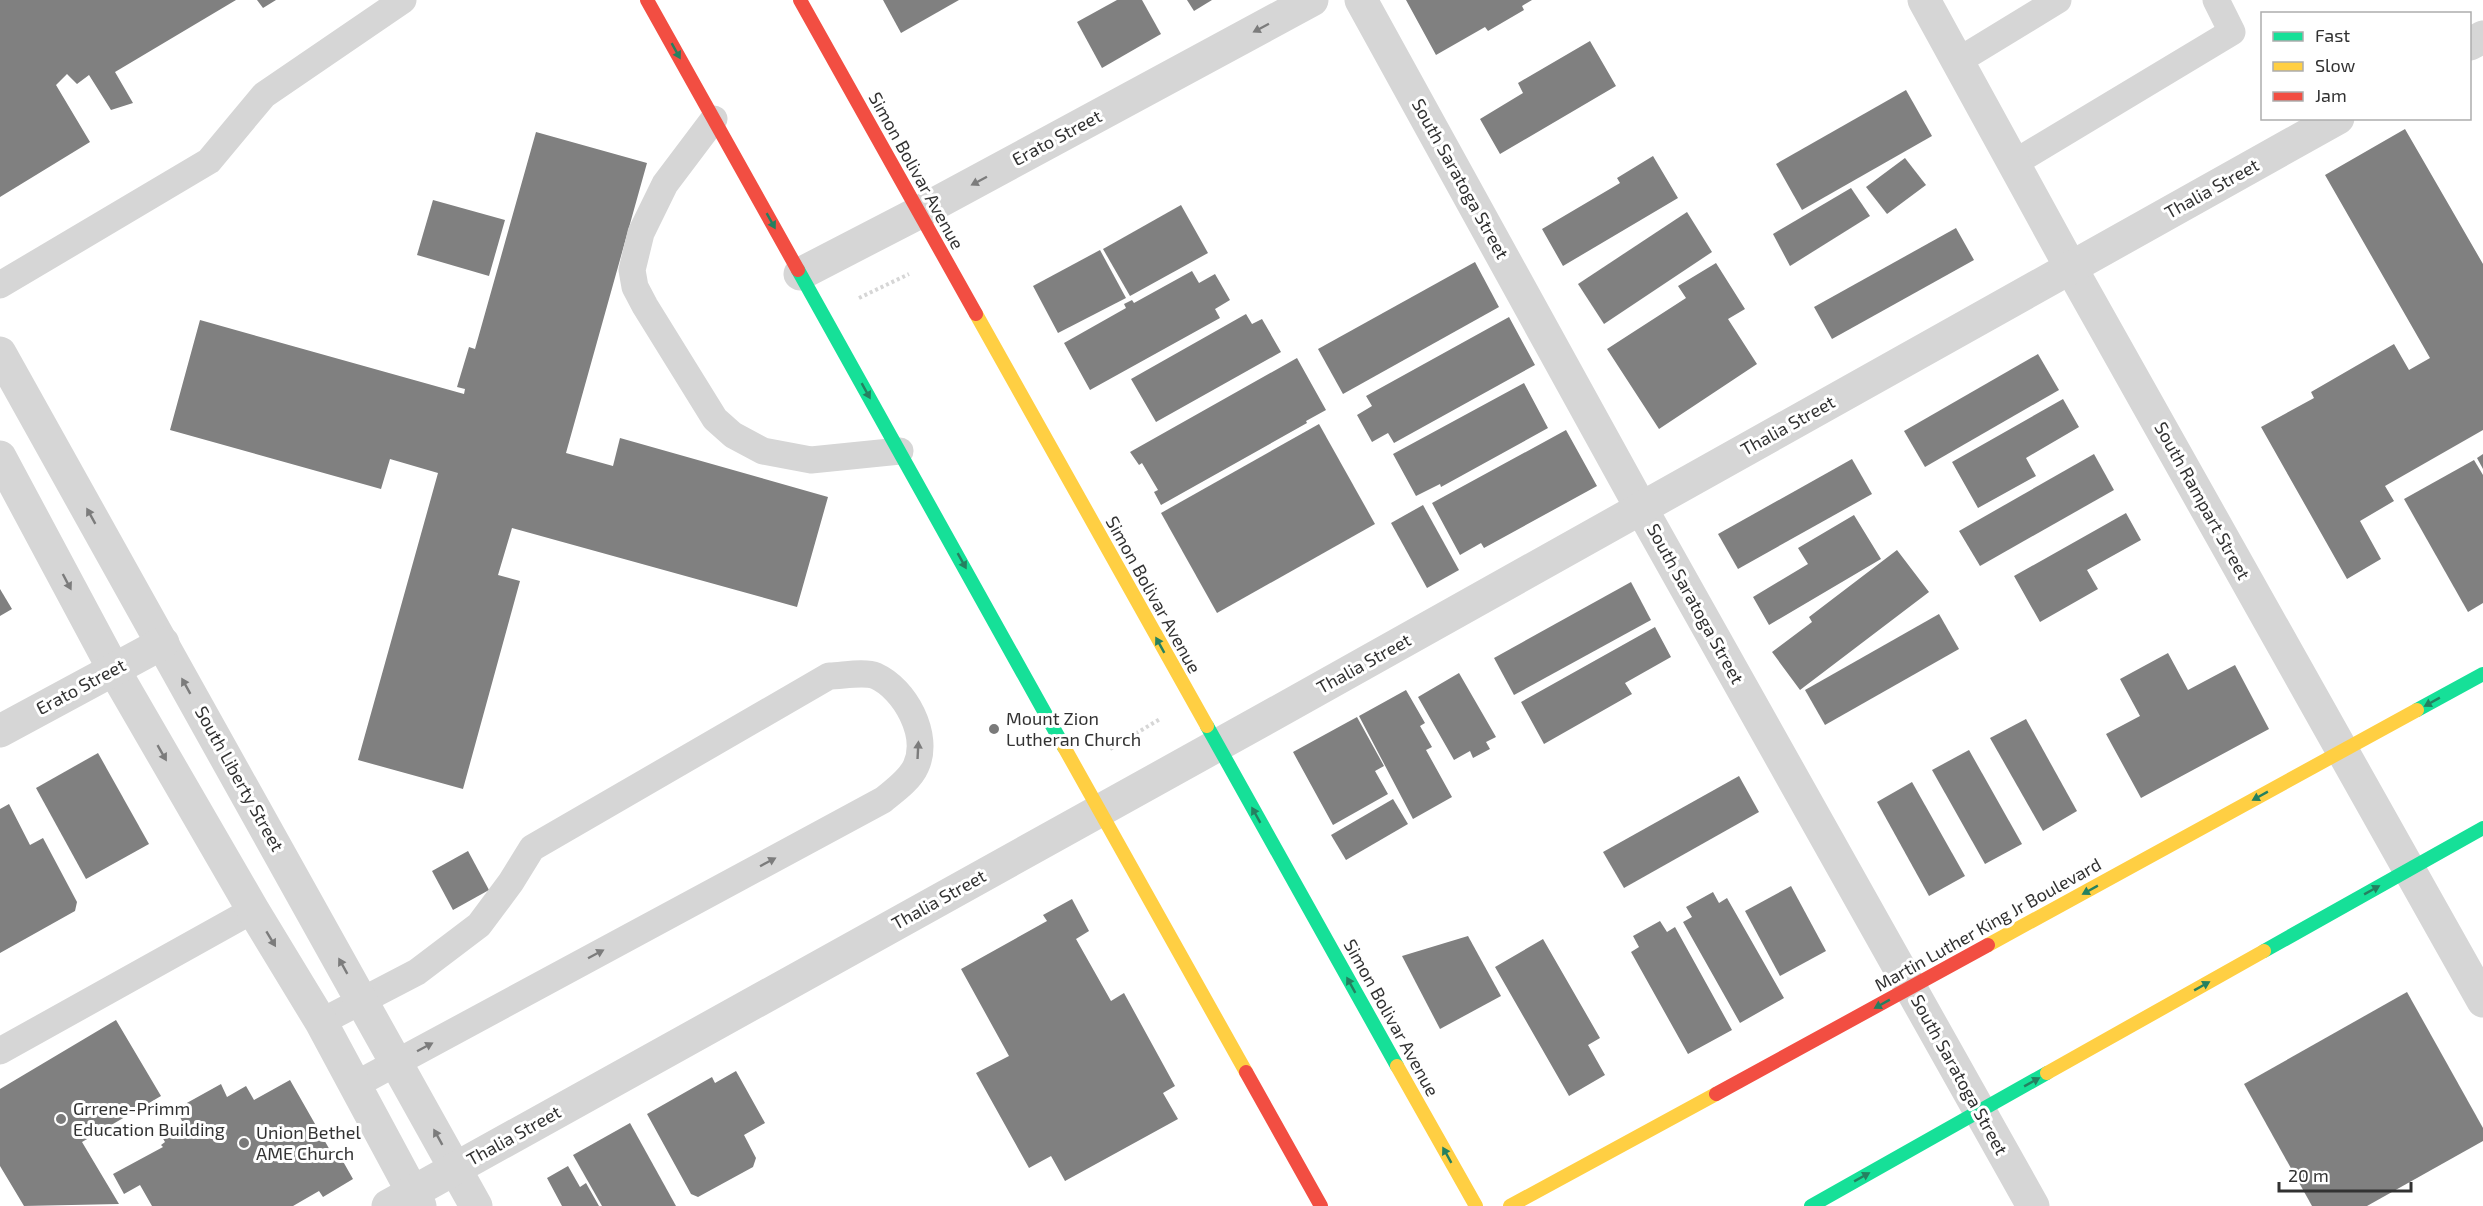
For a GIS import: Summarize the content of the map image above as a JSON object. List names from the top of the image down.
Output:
{
  "streets": {
    "street": [
      "Erato Street",
      "Simon Bolivar Avenue",
      "South Saratoga Street",
      "Thalia Street",
      "South Rampart Street",
      "South Liberty Street",
      "Martin Luther King Jr Boulevard"
    ]
  },
  "crossings": [
    ["Erato Street", "Simon Bolivar Avenue"],
    ["Erato Street", "South Liberty Street"],
    ["Simon Bolivar Avenue", "Thalia Street"],
    ["South Saratoga Street", "Thalia Street"],
    ["South Saratoga Street", "Martin Luther King Jr Boulevard"],
    ["Thalia Street", "South Rampart Street"],
    ["Thalia Street", "South Liberty Street"],
    ["South Rampart Street", "Martin Luther King Jr Boulevard"]
  ],
  "one_way": ["Erato Street", "Simon Bolivar Avenue", "Martin Luther King Jr Boulevard"],
  "places": ["Mount Zion Lutheran Church", "Grrene-Primm Education Building", "Union Bethel AME Church"],
  "legend": ["Fast", "Slow", "Jam"],
  "scale_bar": "20 m"
}
